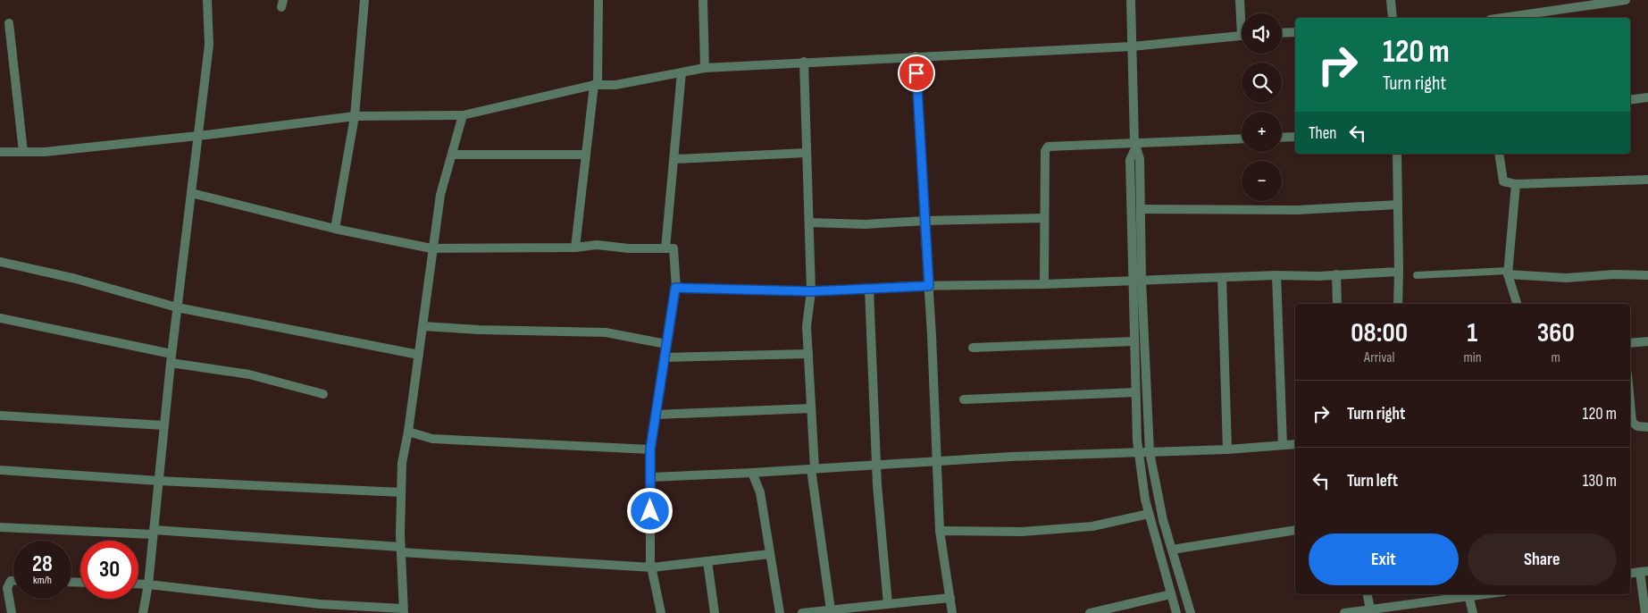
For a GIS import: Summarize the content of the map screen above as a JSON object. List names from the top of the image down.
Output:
{
  "page": {
    "map_buttons": ["+", "−"],
    "turn": ["120 m", "Turn right"],
    "then": "Then",
    "eta": [
      "08:00",
      "Arrival",
      "1",
      "min",
      "360",
      "m"
    ],
    "list": [
      {
        "name": "Turn right",
        "value": "120 m"
      },
      {
        "name": "Turn left",
        "value": "130 m"
      }
    ],
    "buttons": ["Exit", "Share"],
    "speed": "28 km/h",
    "limit": "30"
  }
}
